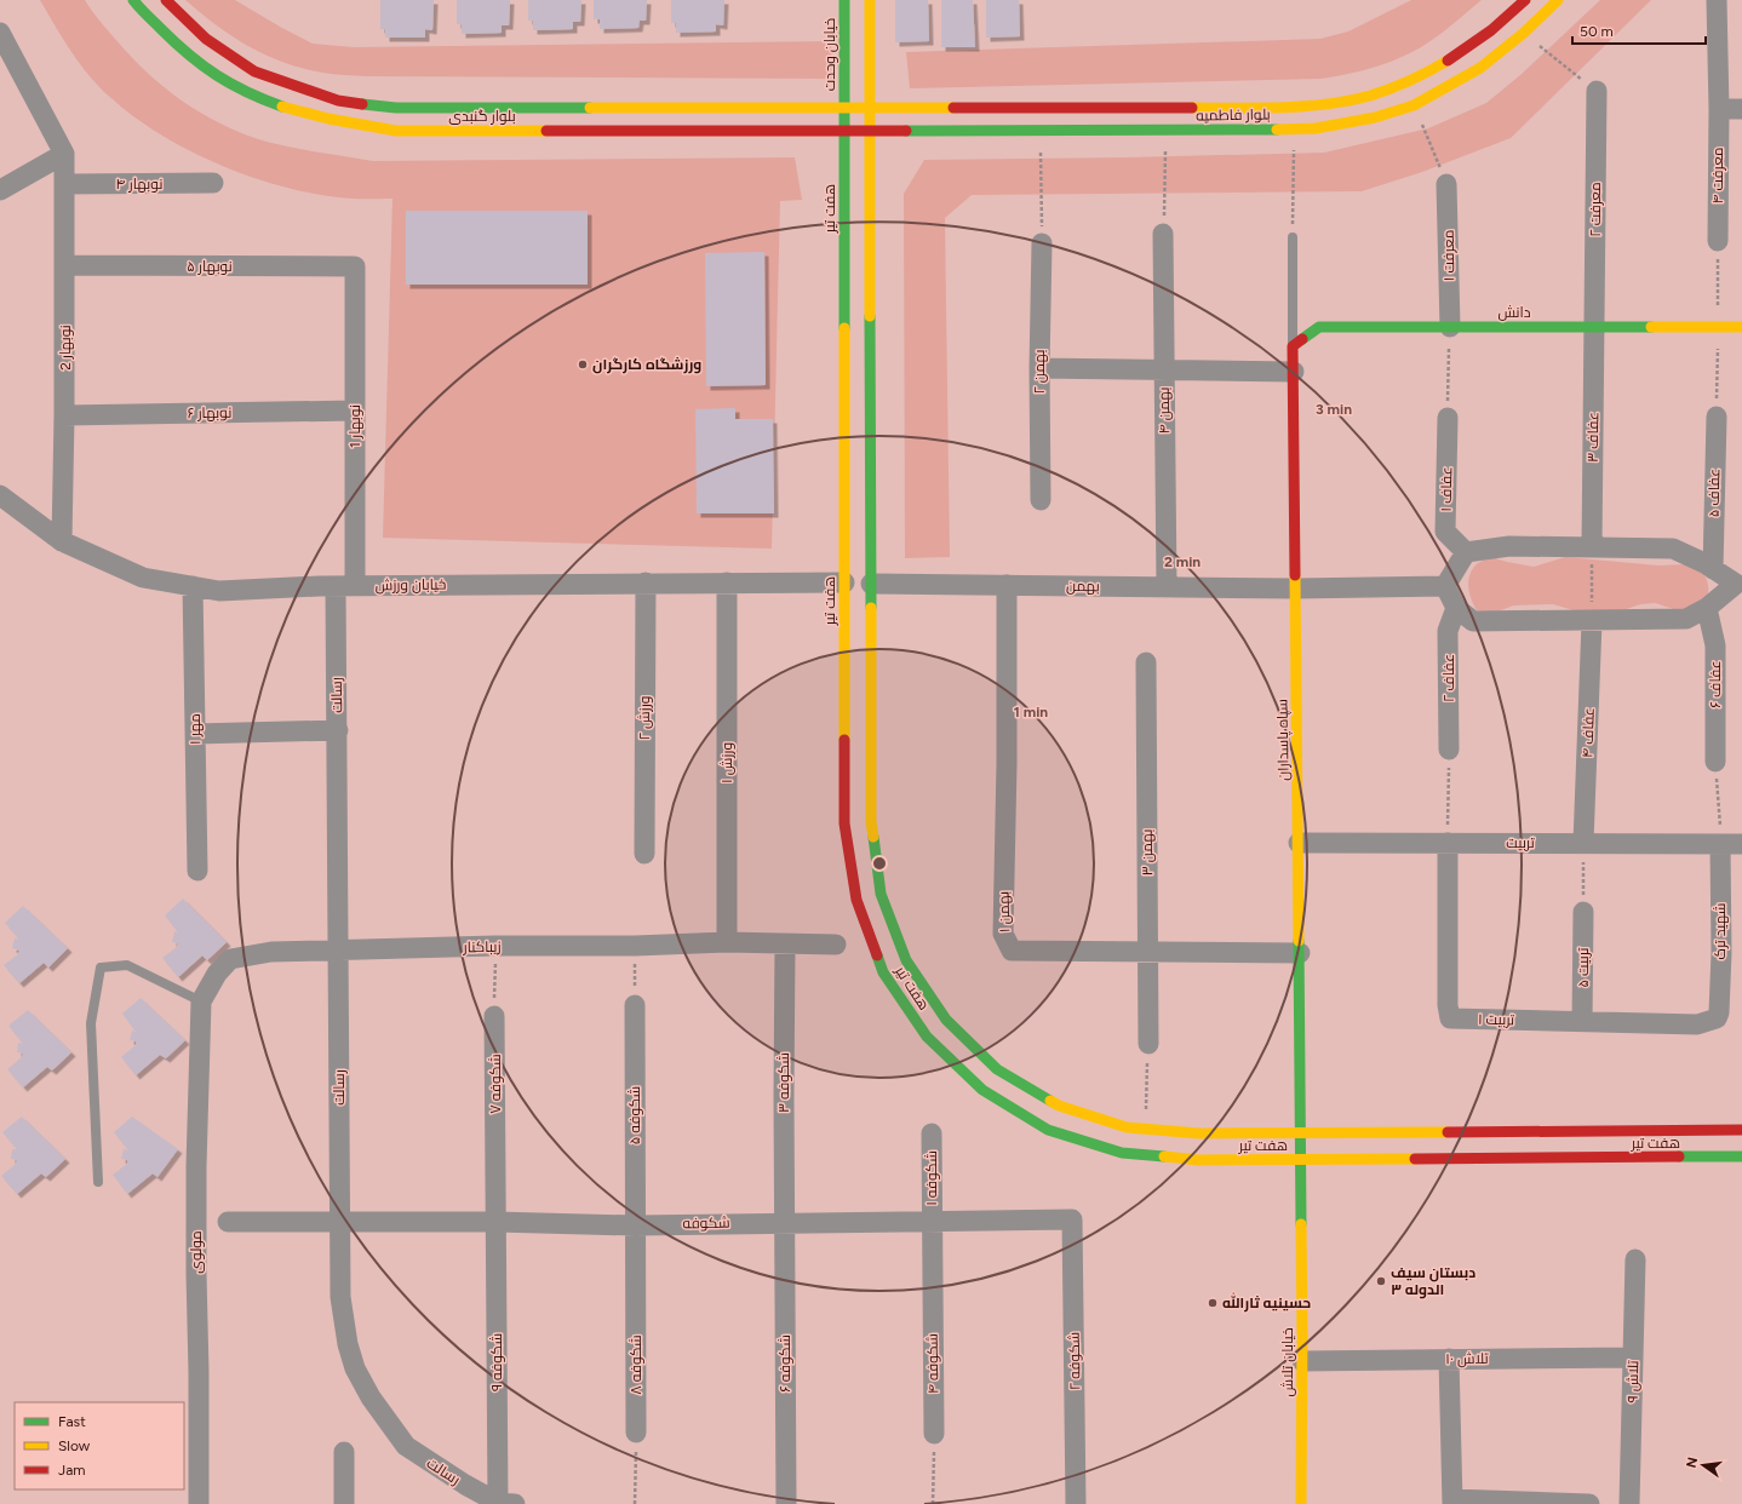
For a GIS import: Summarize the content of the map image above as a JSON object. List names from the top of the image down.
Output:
{
  "streets": {
    "main road": [
      "خیابان وحدت",
      "بلوار فاطمیه",
      "بلوار گنبدی",
      "هفت تیر",
      "دانش",
      "سپاه پاسداران",
      "خیابان تلاش"
    ],
    "street": [
      "معرفت ۴",
      "نوبهار ۴",
      "معرفت ۲",
      "معرفت ۱",
      "نوبهار ۵",
      "نوبهار 2",
      "بهمن ۲",
      "بهمن ۴",
      "نوبهار ۶",
      "نوبهار 1",
      "عفاف ۳",
      "عفاف ۱",
      "عفاف ۵",
      "خیابان ورزش",
      "بهمن",
      "عفاف ۲",
      "عفاف ۶",
      "رسالت",
      "ورزش ۲",
      "مهر ۱",
      "عفاف ۴",
      "ورزش ۱",
      "تربیت",
      "بهمن ۳",
      "بهمن ۱",
      "شهید ترک",
      "زیباکنار",
      "تربیت ۵",
      "تربیت ۱",
      "شکوفه ۳",
      "شکوفه ۷",
      "شکوفه ۵",
      "شکوفه ۱",
      "شکوفه",
      "مولوی",
      "تلاش ۱۰",
      "شکوفه ۲",
      "شکوفه ۹",
      "شکوفه ۶",
      "شکوفه ۴",
      "شکوفه ۸",
      "تلاش ۹"
    ]
  },
  "crossings": [
    ["خیابان وحدت", "بلوار گنبدی"],
    ["خیابان وحدت", "هفت تیر"],
    ["بلوار فاطمیه", "بلوار گنبدی"],
    ["بلوار فاطمیه", "هفت تیر"],
    ["بلوار گنبدی", "هفت تیر"],
    ["نوبهار ۴", "نوبهار 2"],
    ["هفت تیر", "خیابان ورزش"],
    ["هفت تیر", "بهمن"],
    ["هفت تیر", "سپاه پاسداران"],
    ["هفت تیر", "خیابان تلاش"],
    ["معرفت ۲", "دانش"],
    ["معرفت ۲", "عفاف ۳"],
    ["معرفت ۱", "دانش"],
    ["نوبهار ۵", "نوبهار 2"],
    ["نوبهار ۵", "نوبهار 1"],
    ["دانش", "عفاف ۳"],
    ["دانش", "سپاه پاسداران"],
    ["نوبهار 2", "نوبهار ۶"],
    ["نوبهار 2", "خیابان ورزش"],
    ["بهمن ۴", "بهمن"],
    ["نوبهار ۶", "نوبهار 1"],
    ["نوبهار 1", "خیابان ورزش"],
    ["نوبهار 1", "رسالت"],
    ["خیابان ورزش", "رسالت"],
    ["خیابان ورزش", "ورزش ۲"],
    ["خیابان ورزش", "مهر ۱"],
    ["خیابان ورزش", "ورزش ۱"],
    ["بهمن", "سپاه پاسداران"],
    ["بهمن", "بهمن ۱"],
    ["رسالت", "زیباکنار"],
    ["رسالت", "شکوفه"],
    ["رسالت", "شکوفه ۹"],
    ["عفاف ۴", "تربیت"],
    ["سپاه پاسداران", "تربیت"],
    ["سپاه پاسداران", "بهمن ۱"],
    ["سپاه پاسداران", "خیابان تلاش"],
    ["ورزش ۱", "زیباکنار"],
    ["تربیت", "شهید ترک"],
    ["تربیت", "تربیت ۱"],
    ["بهمن ۳", "بهمن ۱"],
    ["شهید ترک", "تربیت ۱"],
    ["زیباکنار", "شکوفه ۳"],
    ["زیباکنار", "مولوی"],
    ["تربیت ۵", "تربیت ۱"],
    ["شکوفه ۳", "شکوفه"],
    ["شکوفه ۳", "شکوفه ۶"],
    ["شکوفه ۷", "شکوفه"],
    ["شکوفه ۷", "شکوفه ۹"],
    ["شکوفه ۵", "شکوفه"],
    ["شکوفه ۵", "شکوفه ۸"],
    ["شکوفه ۱", "شکوفه"],
    ["شکوفه ۱", "شکوفه ۴"],
    ["شکوفه", "شکوفه ۲"],
    ["شکوفه", "شکوفه ۹"],
    ["شکوفه", "شکوفه ۶"],
    ["شکوفه", "شکوفه ۴"],
    ["شکوفه", "شکوفه ۸"],
    ["تلاش ۱۰", "خیابان تلاش"],
    ["تلاش ۱۰", "تلاش ۹"]
  ],
  "places": ["ورزشگاه کارگران", "دبستان سیف الدوله ۳", "حسینیه ثارالله"],
  "legend": ["Fast", "Slow", "Jam"],
  "scale_bar": "50 m",
  "north": "left",
  "rings": ["3 min", "2 min", "1 min"]
}
